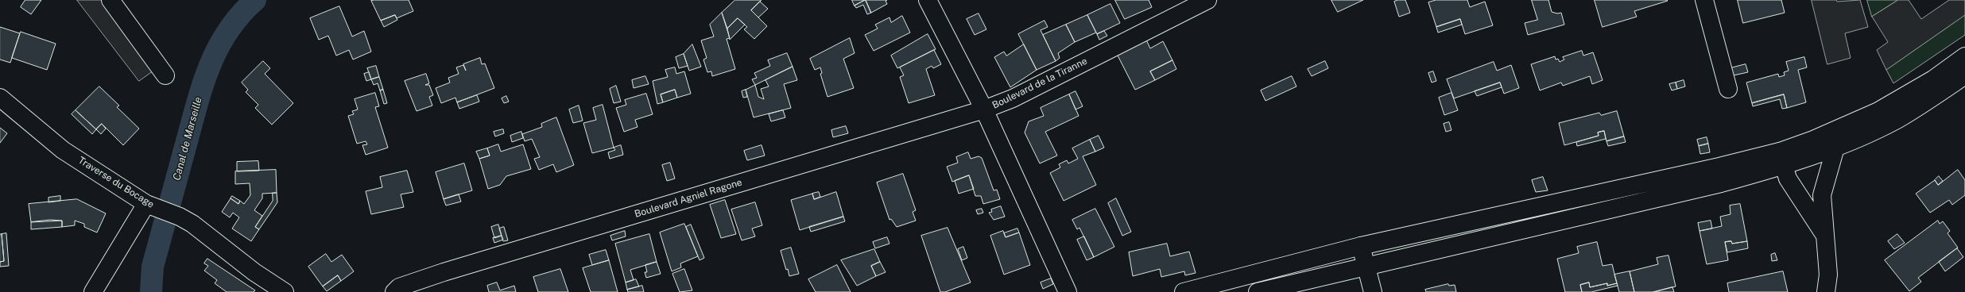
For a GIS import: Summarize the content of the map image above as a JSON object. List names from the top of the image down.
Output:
{
  "streets": {
    "street": ["Boulevard de la Tiranne", "Traverse du Bocage", "Boulevard Agniel Ragone"]
  },
  "crossings": [
    ["Boulevard de la Tiranne", "Boulevard Agniel Ragone"]
  ],
  "water": ["Canal de Marseille"]
}
